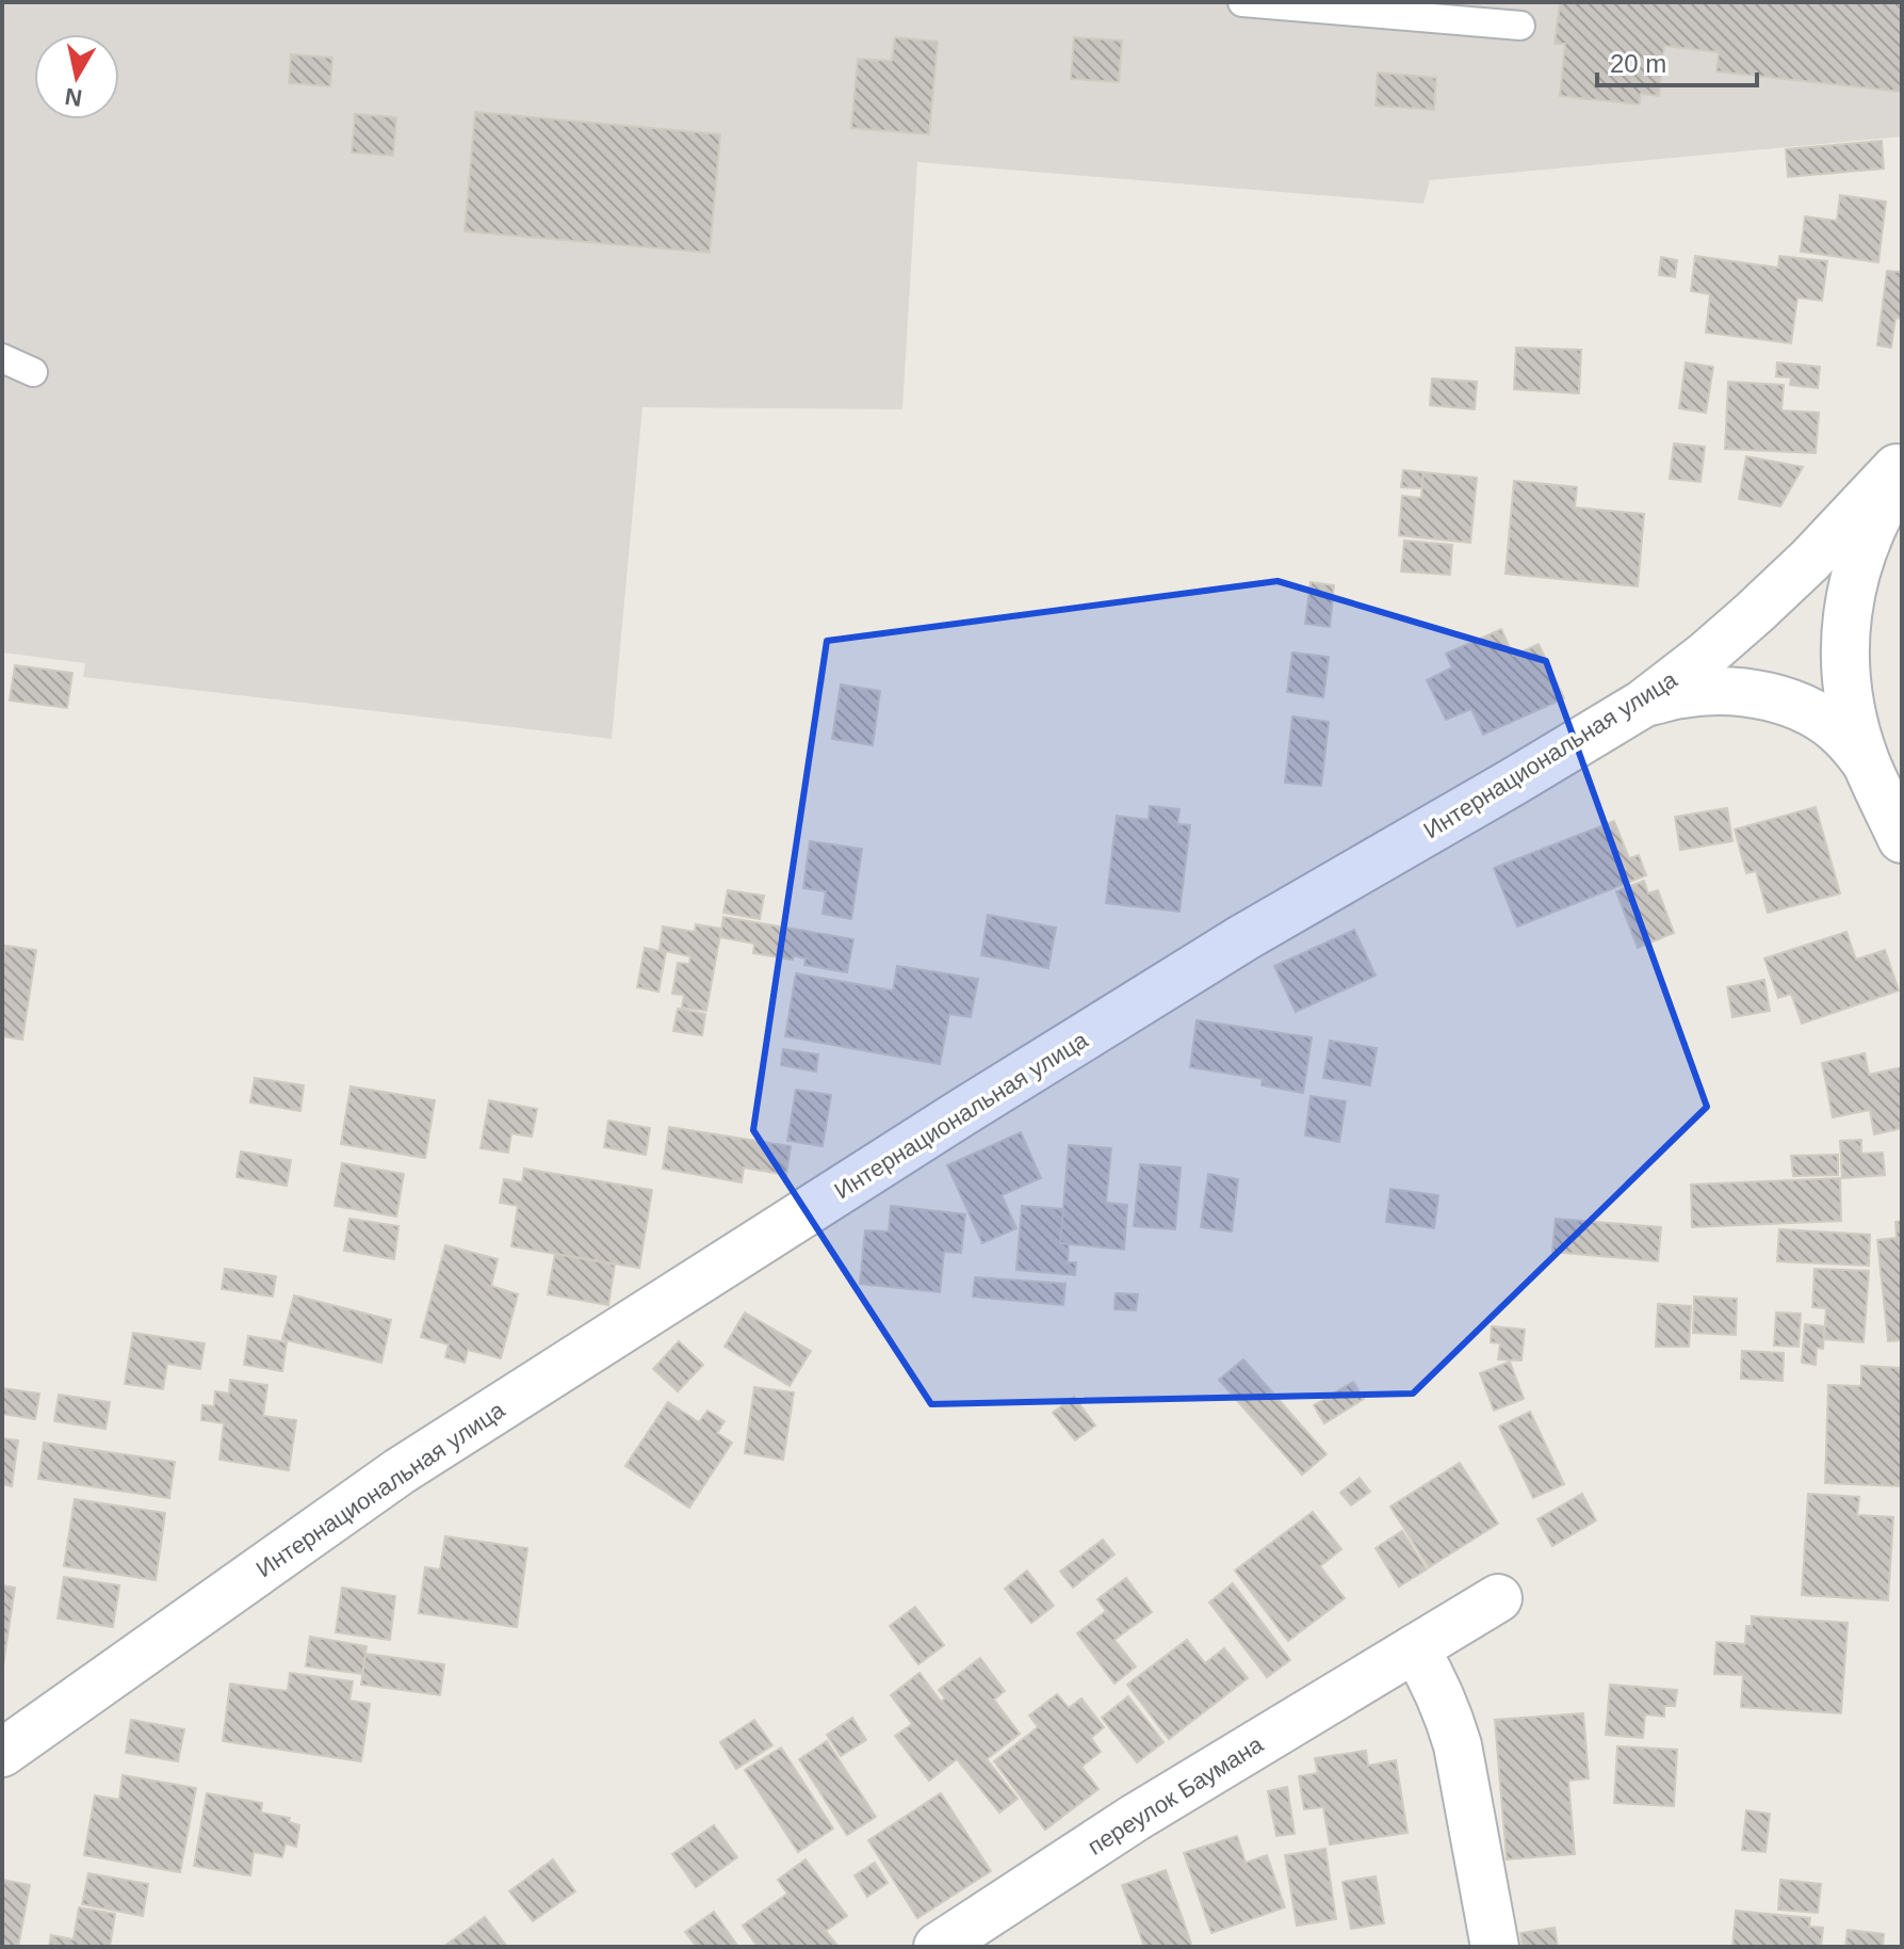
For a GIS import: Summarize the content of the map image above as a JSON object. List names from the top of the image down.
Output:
{
  "streets": {
    "street": ["Интернациональная улица", "переулок Баумана"]
  },
  "scale_bar": "20 m",
  "north": "bottom"
}
